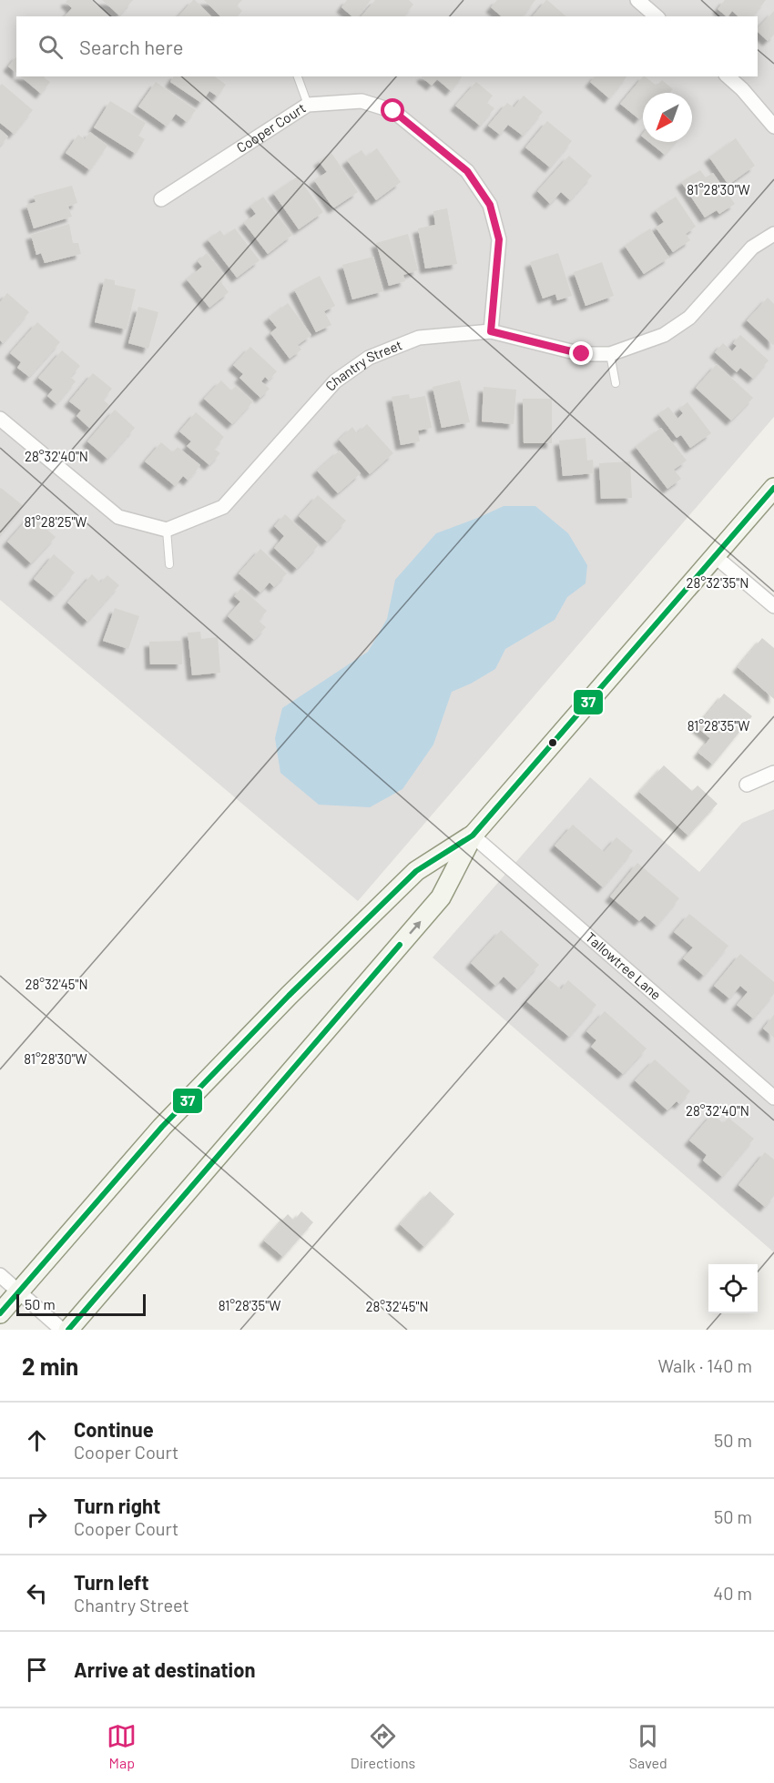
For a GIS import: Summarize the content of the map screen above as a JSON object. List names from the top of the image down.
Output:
{
  "streets": {
    "street": ["Cooper Court", "Chantry Street", "Tallowtree Lane"]
  },
  "crossings": [
    ["Cooper Court", "Chantry Street"]
  ],
  "lines": ["transit line 37"],
  "scale_bar": "50 m",
  "north": "bottom left",
  "page": {
    "search": "Search here",
    "scale": "50 m",
    "heading": ["2 min", "Walk · 140 m"],
    "list": [
      ["Continue", "Cooper Court", "50 m"],
      ["Turn right", "Cooper Court", "50 m"],
      ["Turn left", "Chantry Street", "40 m"],
      "Arrive at destination"
    ],
    "nav": ["Map", "Directions", "Saved"]
  },
  "coordinates": [
    "81°28'30\"W",
    "28°32'40\"N",
    "81°28'25\"W",
    "28°32'35\"N",
    "81°28'35\"W",
    "28°32'45\"N"
  ]
}
